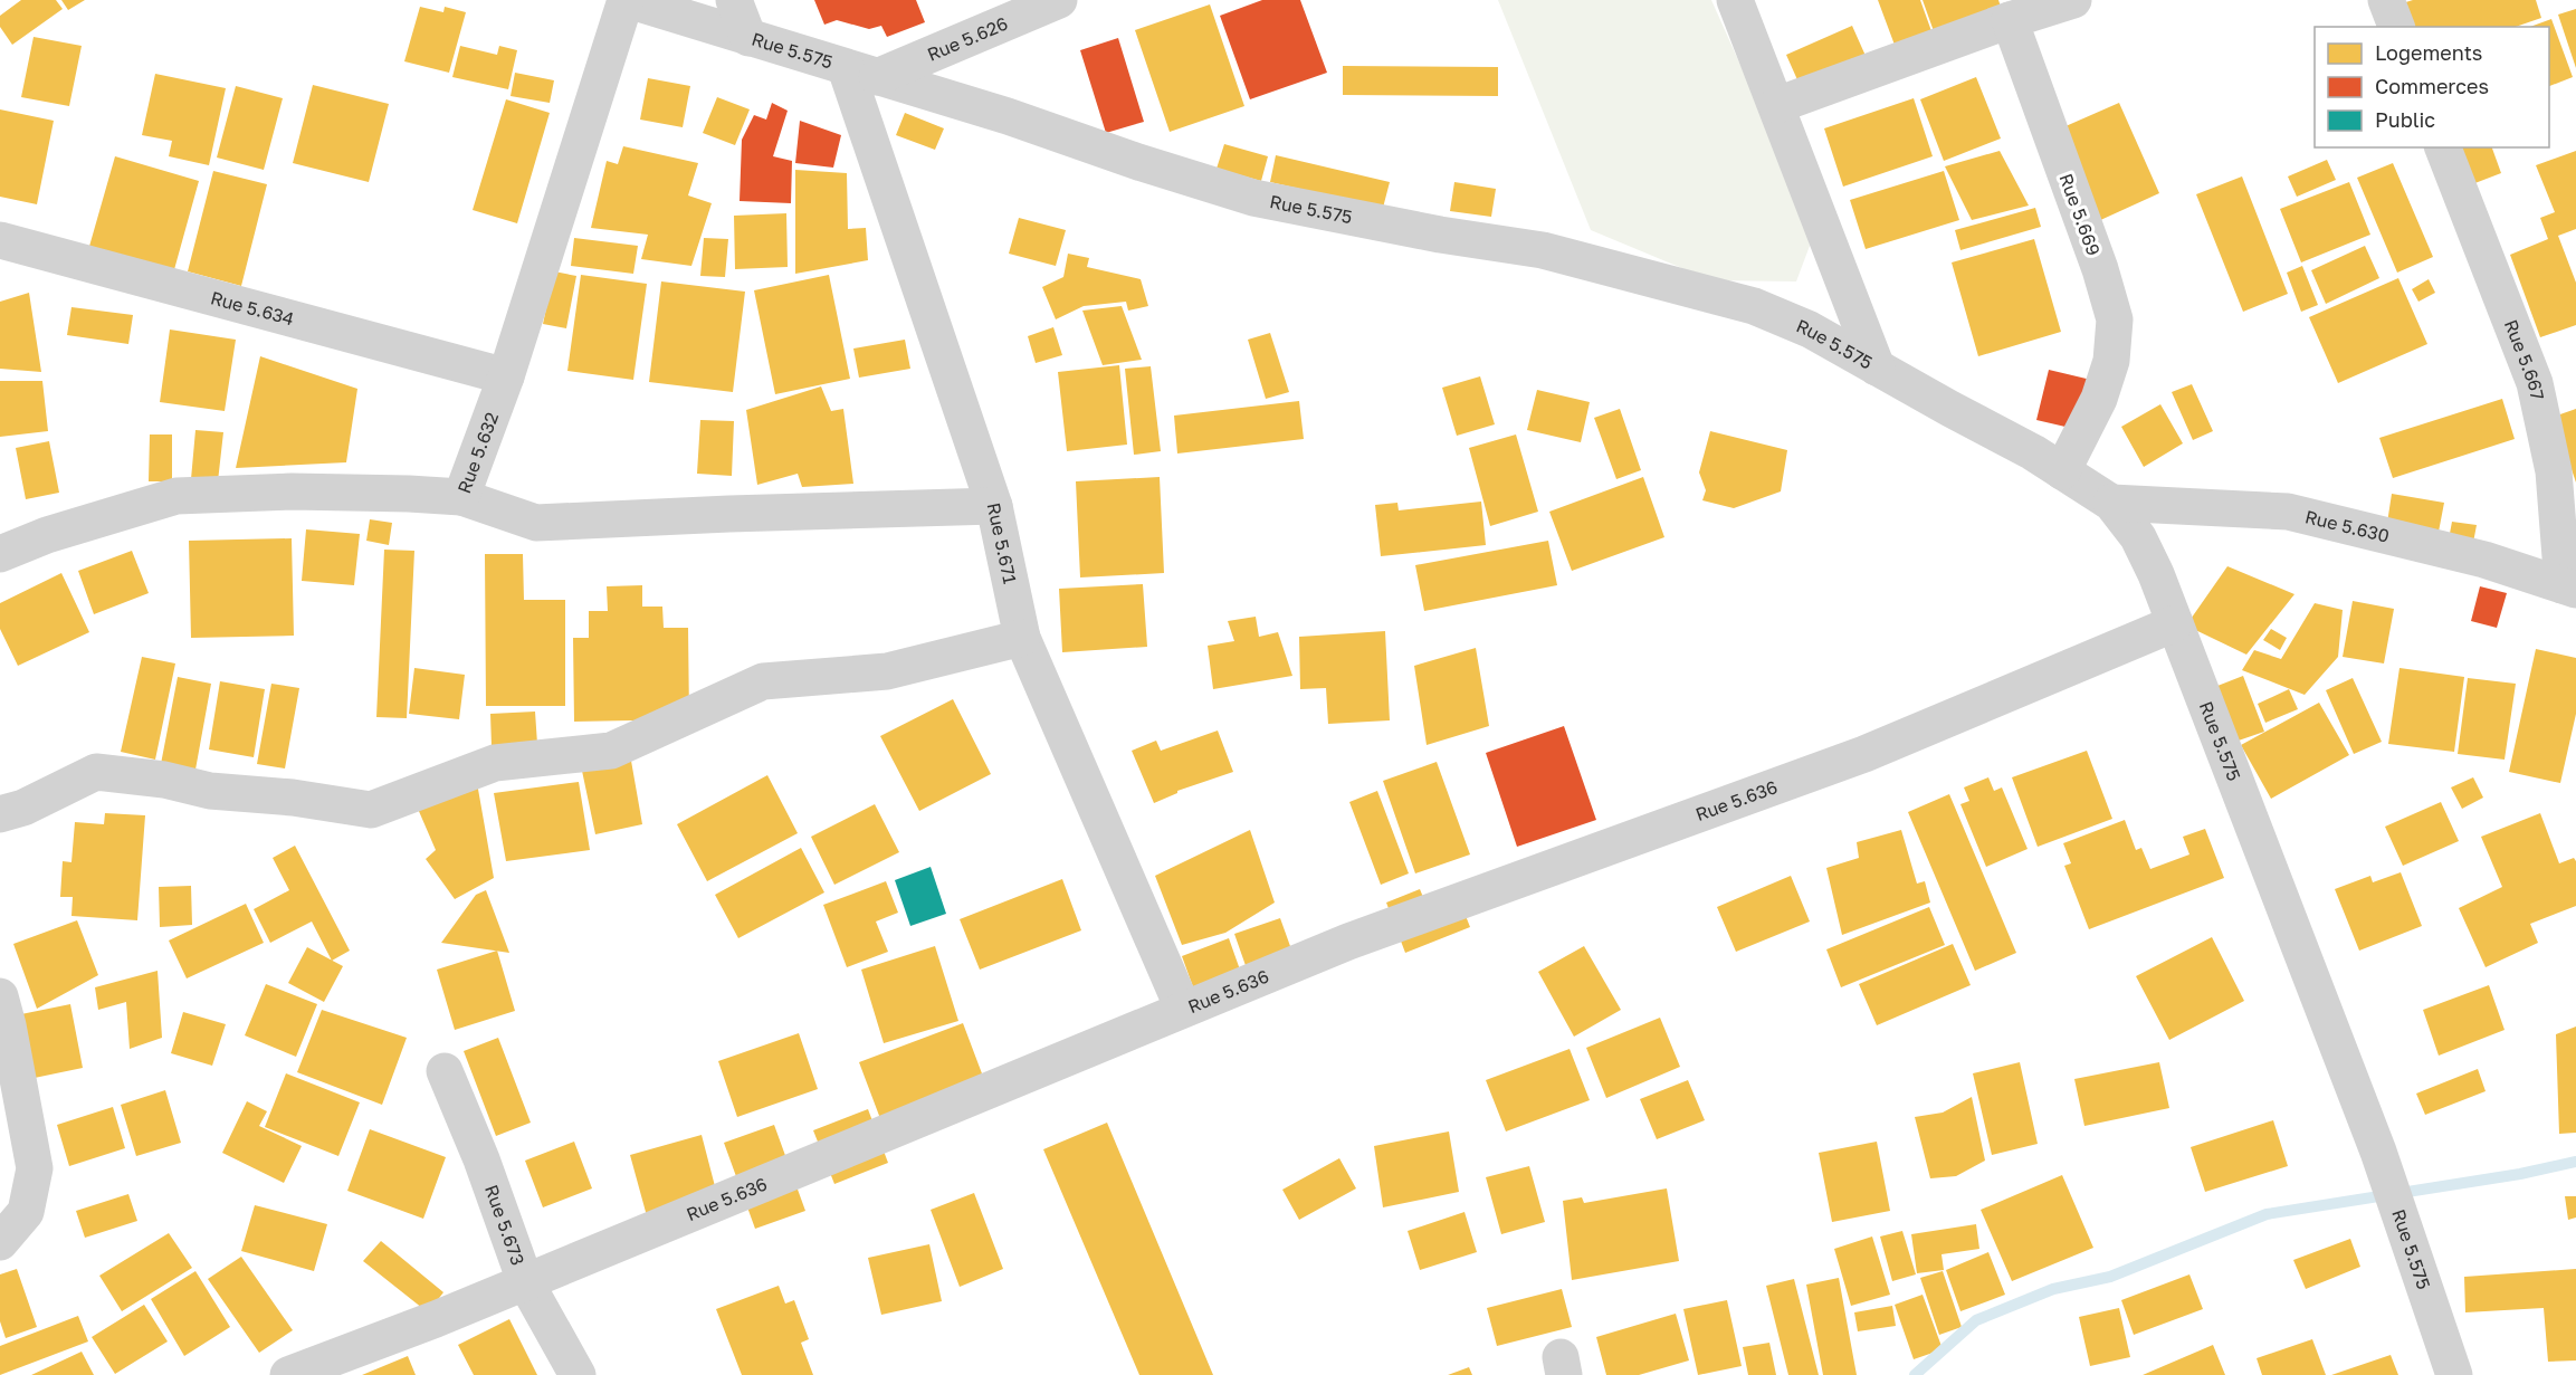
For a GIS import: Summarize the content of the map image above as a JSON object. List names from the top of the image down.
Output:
{
  "streets": {
    "street": [
      "Rue 5.626",
      "Rue 5.575",
      "Rue 5.669",
      "Rue 5.634",
      "Rue 5.667",
      "Rue 5.632",
      "Rue 5.630",
      "Rue 5.671",
      "Rue 5.636",
      "Rue 5.673"
    ]
  },
  "crossings": [
    ["Rue 5.626", "Rue 5.575"],
    ["Rue 5.626", "Rue 5.671"],
    ["Rue 5.575", "Rue 5.669"],
    ["Rue 5.575", "Rue 5.632"],
    ["Rue 5.575", "Rue 5.630"],
    ["Rue 5.575", "Rue 5.671"],
    ["Rue 5.575", "Rue 5.636"],
    ["Rue 5.634", "Rue 5.632"],
    ["Rue 5.667", "Rue 5.630"],
    ["Rue 5.671", "Rue 5.636"],
    ["Rue 5.636", "Rue 5.673"]
  ],
  "legend": ["Logements", "Commerces", "Public"]
}
